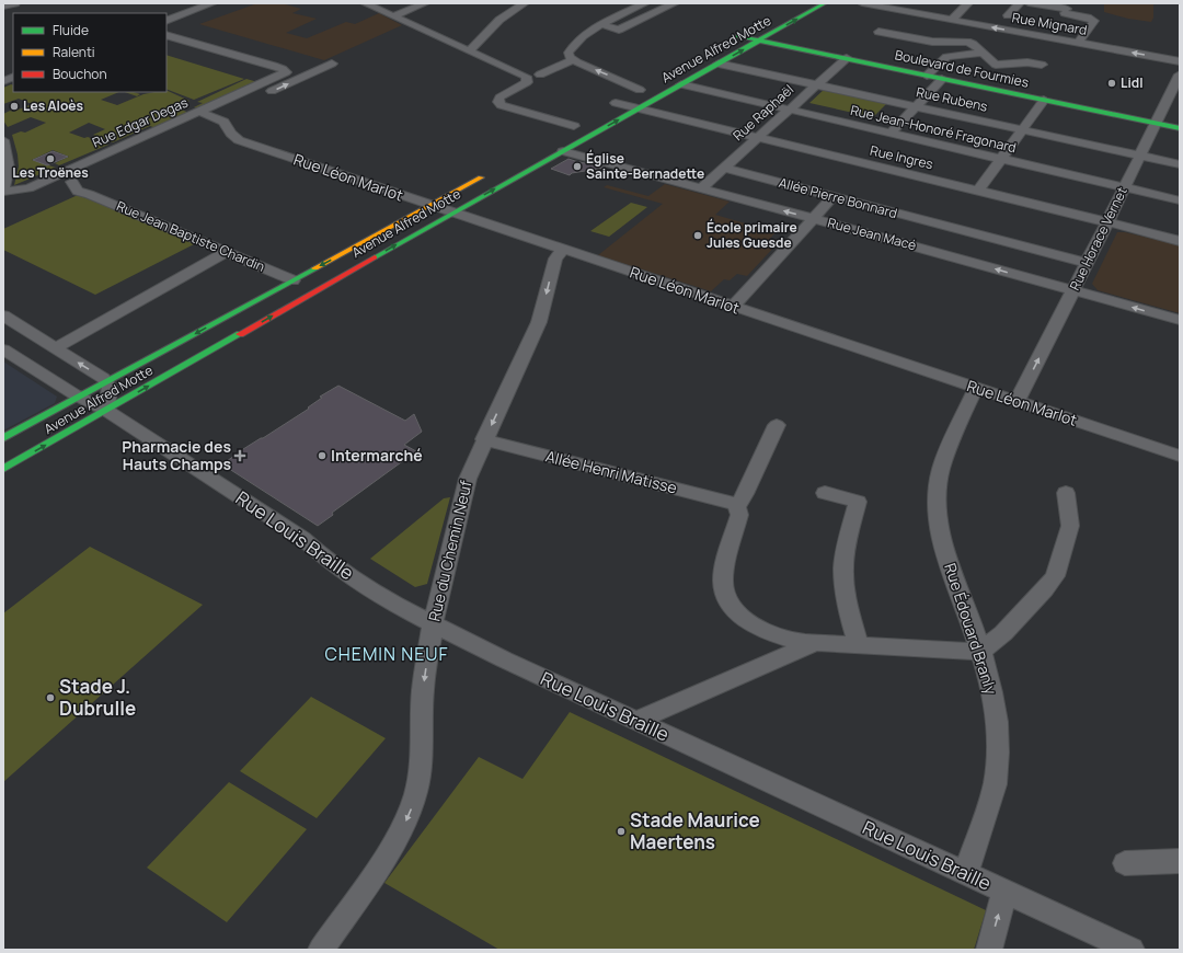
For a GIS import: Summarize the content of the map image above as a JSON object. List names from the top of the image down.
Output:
{
  "streets": {
    "main road": ["Avenue Alfred Motte", "Boulevard de Fourmies"],
    "street": [
      "Rue Mignard",
      "Rue Rubens",
      "Rue Raphaël",
      "Rue Edgar Degas",
      "Rue Jean-Honoré Fragonard",
      "Rue Ingres",
      "Rue Léon Marlot",
      "Allée Pierre Bonnard",
      "Rue Jean Macé",
      "Rue Jean Baptiste Chardin",
      "Rue Horace Vernet",
      "Allée Henri Matisse",
      "Rue Louis Braille",
      "Rue du Chemin Neuf",
      "Rue Édouard Branly"
    ]
  },
  "crossings": [
    ["Avenue Alfred Motte", "Boulevard de Fourmies"],
    ["Avenue Alfred Motte", "Rue Rubens"],
    ["Avenue Alfred Motte", "Rue Jean-Honoré Fragonard"],
    ["Avenue Alfred Motte", "Rue Ingres"],
    ["Avenue Alfred Motte", "Rue Léon Marlot"],
    ["Avenue Alfred Motte", "Rue Jean Macé"],
    ["Avenue Alfred Motte", "Rue Jean Baptiste Chardin"],
    ["Avenue Alfred Motte", "Rue Louis Braille"],
    ["Boulevard de Fourmies", "Rue Raphaël"],
    ["Boulevard de Fourmies", "Rue Horace Vernet"],
    ["Rue Rubens", "Rue Raphaël"],
    ["Rue Rubens", "Rue Horace Vernet"],
    ["Rue Raphaël", "Rue Jean-Honoré Fragonard"],
    ["Rue Raphaël", "Rue Ingres"],
    ["Rue Raphaël", "Allée Pierre Bonnard"],
    ["Rue Raphaël", "Rue Jean Macé"],
    ["Rue Edgar Degas", "Rue Léon Marlot"],
    ["Rue Edgar Degas", "Rue Jean Baptiste Chardin"],
    ["Rue Jean-Honoré Fragonard", "Rue Horace Vernet"],
    ["Rue Ingres", "Rue Horace Vernet"],
    ["Rue Léon Marlot", "Rue Horace Vernet"],
    ["Rue Léon Marlot", "Rue du Chemin Neuf"],
    ["Rue Léon Marlot", "Rue Édouard Branly"],
    ["Allée Pierre Bonnard", "Rue Horace Vernet"],
    ["Rue Jean Macé", "Rue Horace Vernet"],
    ["Allée Henri Matisse", "Rue du Chemin Neuf"],
    ["Rue Louis Braille", "Rue du Chemin Neuf"],
    ["Rue Louis Braille", "Rue Édouard Branly"]
  ],
  "one_way": ["Rue Jean Macé", "Rue du Chemin Neuf"],
  "districts": ["CHEMIN NEUF"],
  "places": {
    "other": [
      "Lidl",
      "Les Aloès",
      "Les Troënes",
      "Église Sainte-Bernadette",
      "École primaire Jules Guesde",
      "Intermarché",
      "Stade J. Dubrulle",
      "Stade Maurice Maertens"
    ],
    "health": ["Pharmacie des Hauts Champs"]
  },
  "legend": ["Fluide", "Ralenti", "Bouchon"]
}
